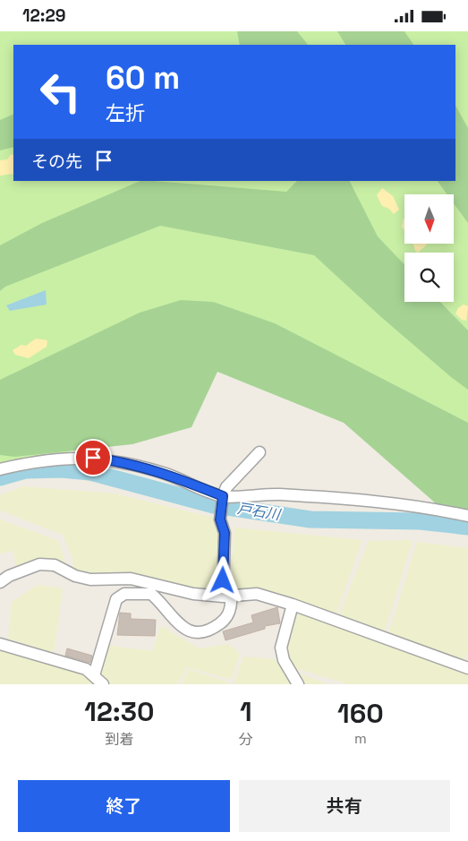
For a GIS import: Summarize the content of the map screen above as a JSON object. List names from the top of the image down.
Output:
{
  "water": ["戸石川"],
  "north": "bottom",
  "page": {
    "status": "12:29",
    "turn": ["60 m", "左折"],
    "then": "その先",
    "eta": [
      "12:30",
      "到着",
      "1",
      "分",
      "160",
      "m"
    ],
    "buttons": ["終了", "共有"]
  }
}
